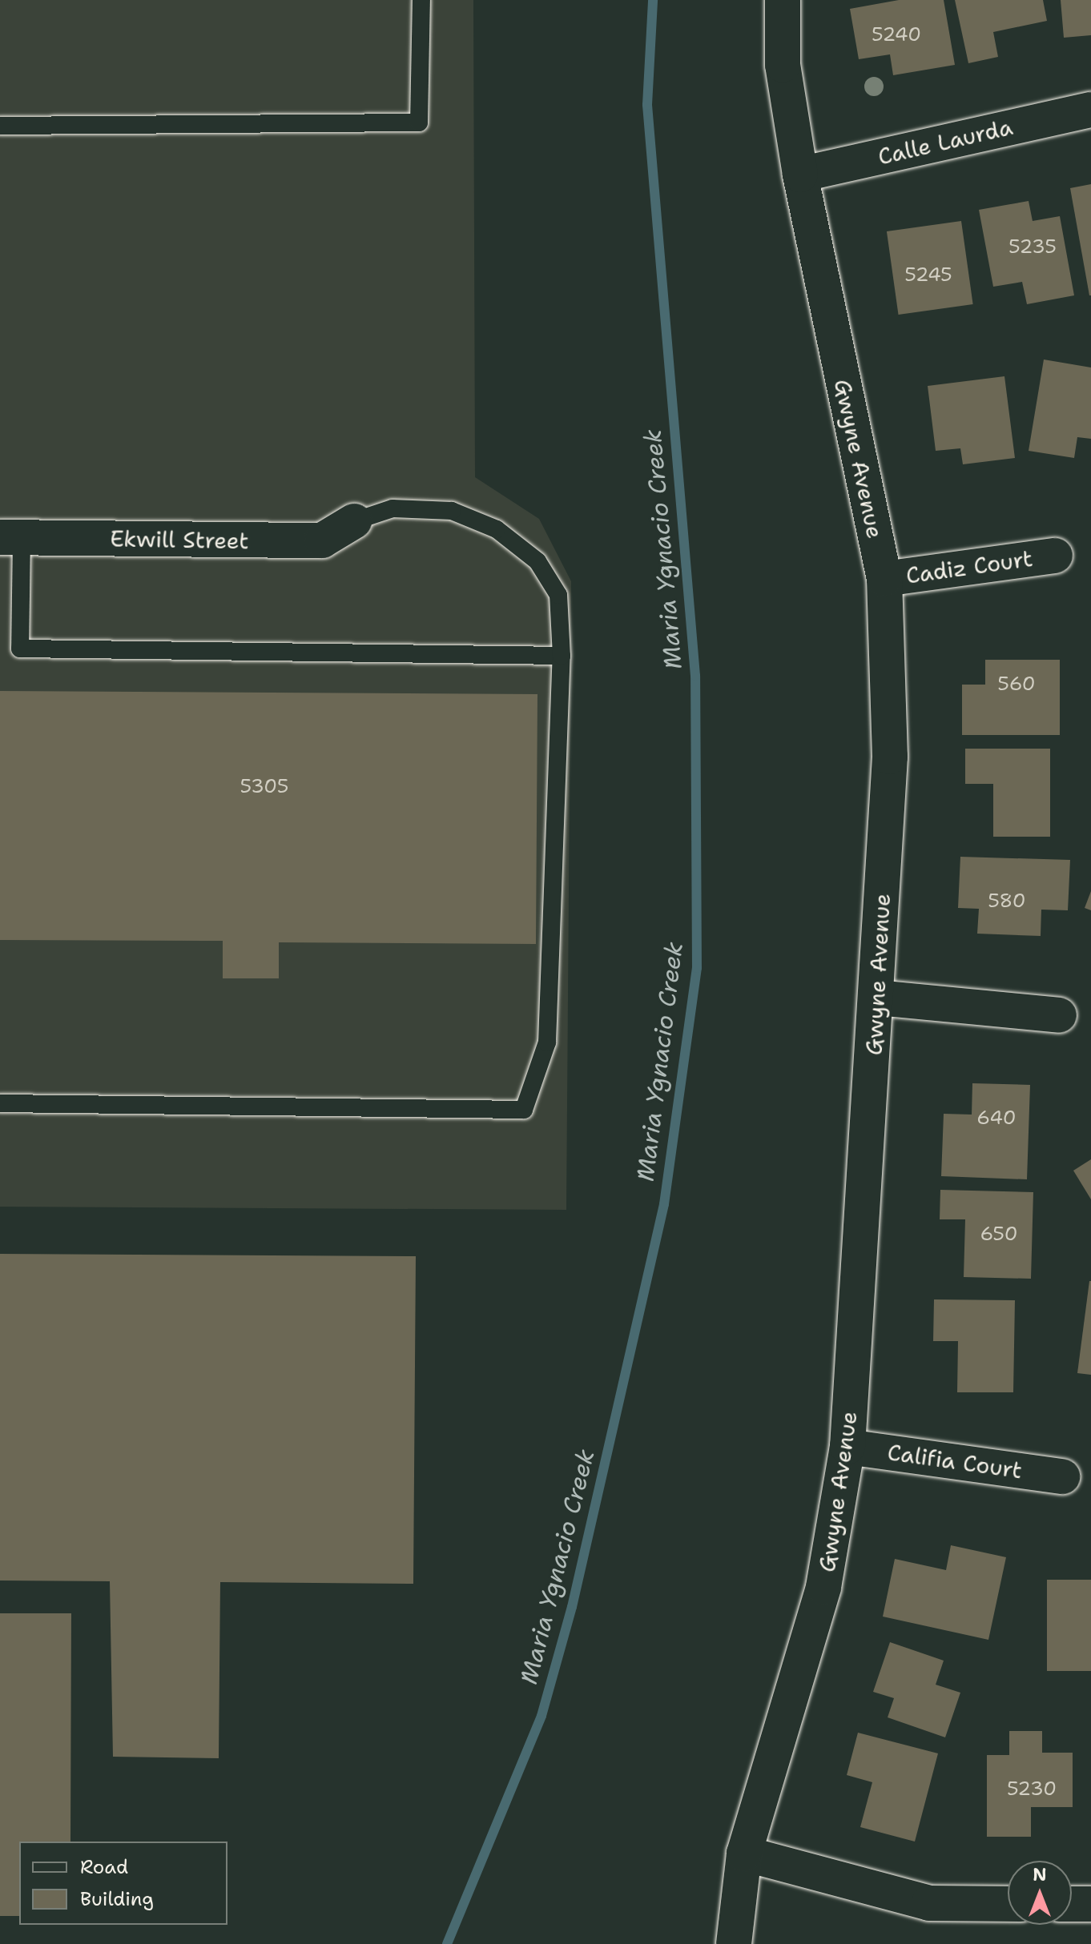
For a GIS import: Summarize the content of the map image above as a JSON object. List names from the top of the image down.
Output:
{
  "streets": {
    "street": [
      "Calle Laurda",
      "Gwyne Avenue",
      "Ekwill Street",
      "Cadiz Court",
      "Califia Court"
    ]
  },
  "crossings": [
    ["Calle Laurda", "Gwyne Avenue"],
    ["Gwyne Avenue", "Cadiz Court"],
    ["Gwyne Avenue", "Califia Court"]
  ],
  "water": ["Maria Ygnacio Creek"],
  "house_numbers": [
    "5240",
    "5235",
    "5245",
    "560",
    "5305",
    "580",
    "640",
    "650",
    "5230"
  ],
  "legend": ["Road", "Building"],
  "north": "top"
}
